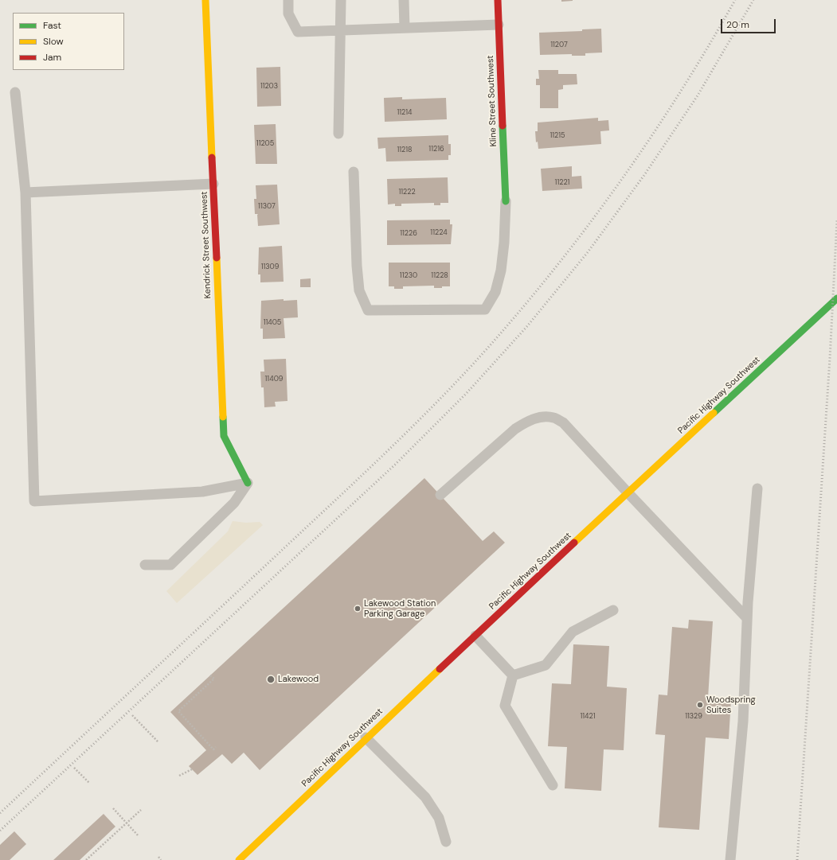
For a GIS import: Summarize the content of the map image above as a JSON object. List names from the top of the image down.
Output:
{
  "streets": {
    "main road": ["Kline Street Southwest", "Kendrick Street Southwest", "Pacific Highway Southwest"]
  },
  "places": ["Lakewood Station Parking Garage", "Lakewood", "Woodspring Suites"],
  "house_numbers": [
    "11207",
    "11203",
    "11214",
    "11215",
    "11205",
    "11216",
    "11218",
    "11221",
    "11222",
    "11307",
    "11224",
    "11226",
    "11309",
    "11230",
    "11228",
    "11405",
    "11409",
    "11421",
    "11329"
  ],
  "legend": ["Fast", "Slow", "Jam"],
  "scale_bar": "20 m"
}
